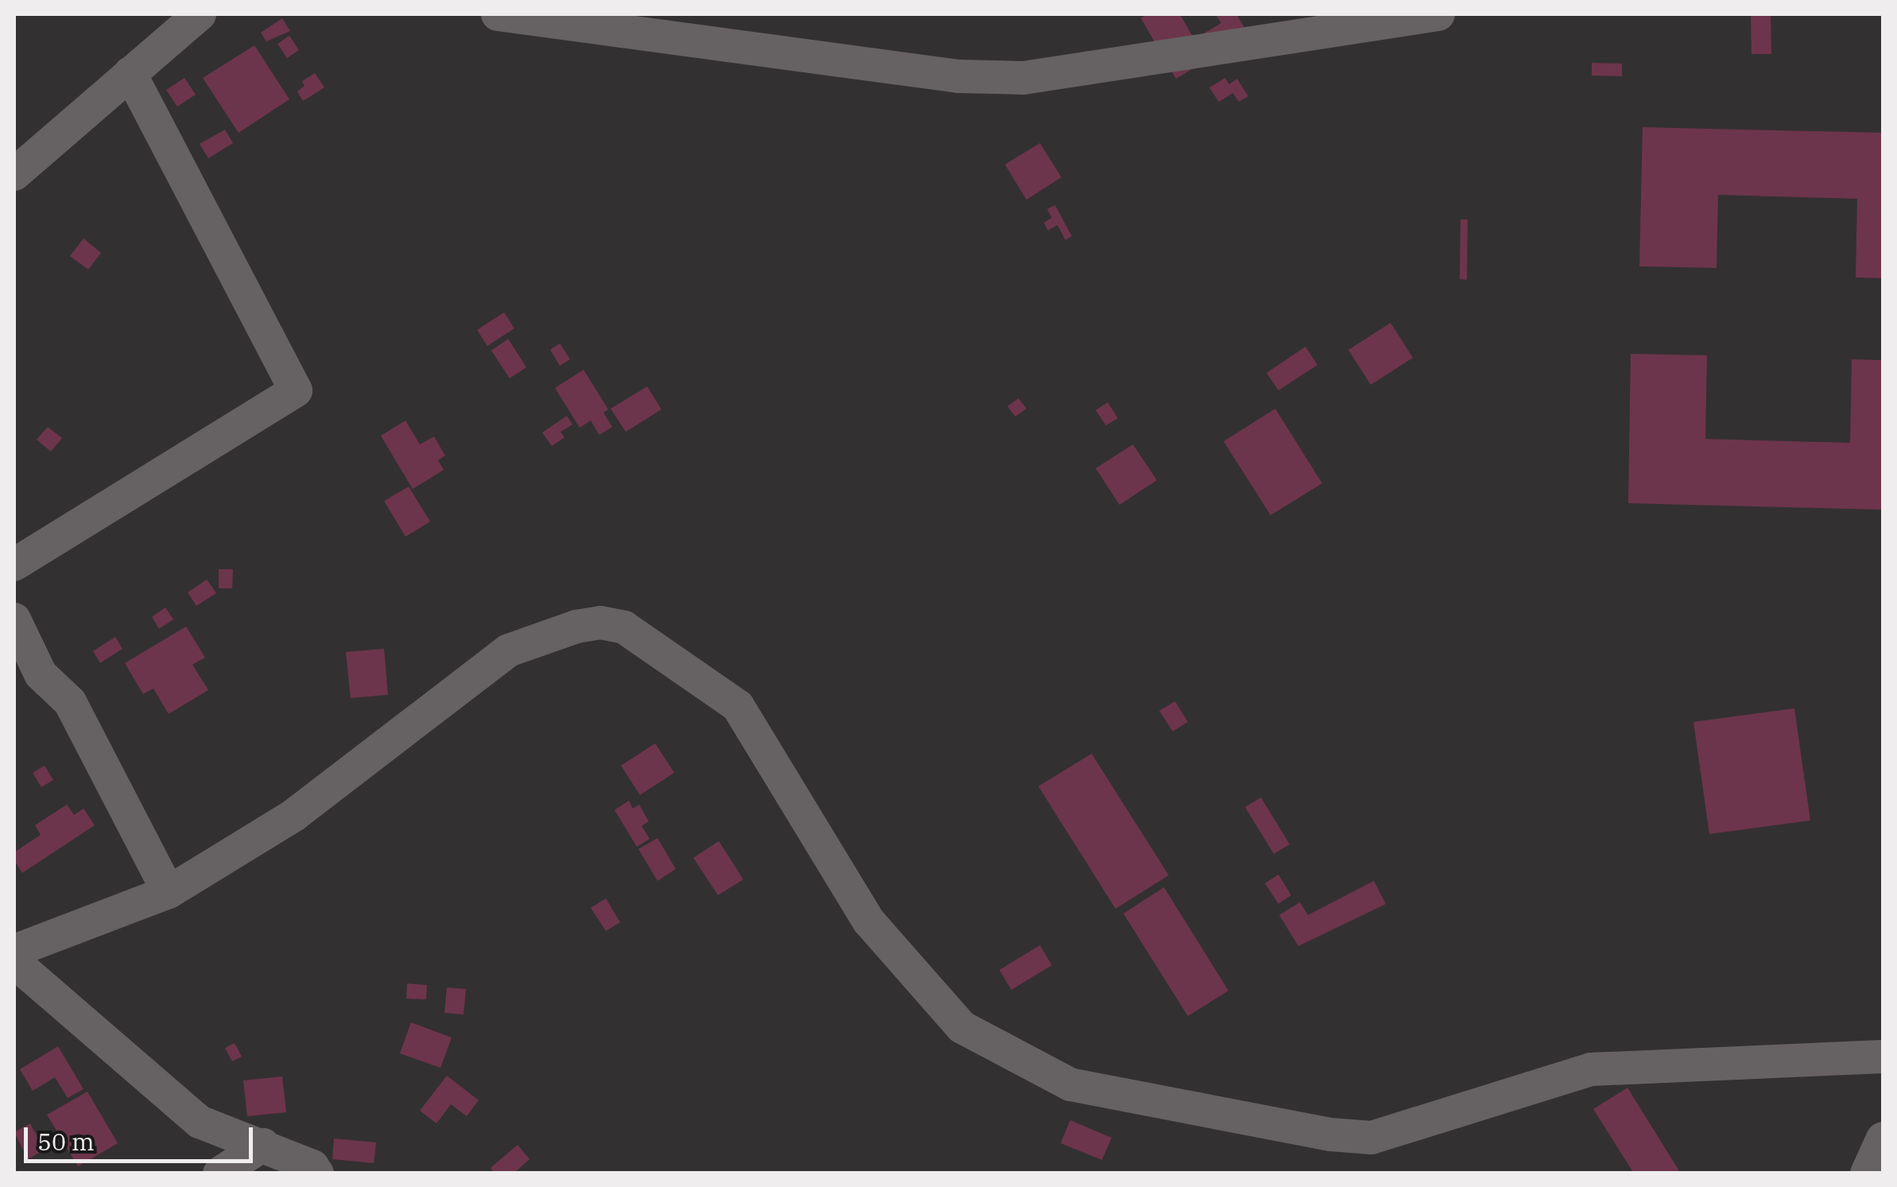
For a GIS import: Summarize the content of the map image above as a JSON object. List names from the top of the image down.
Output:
{
  "scale_bar": "50 m"
}
